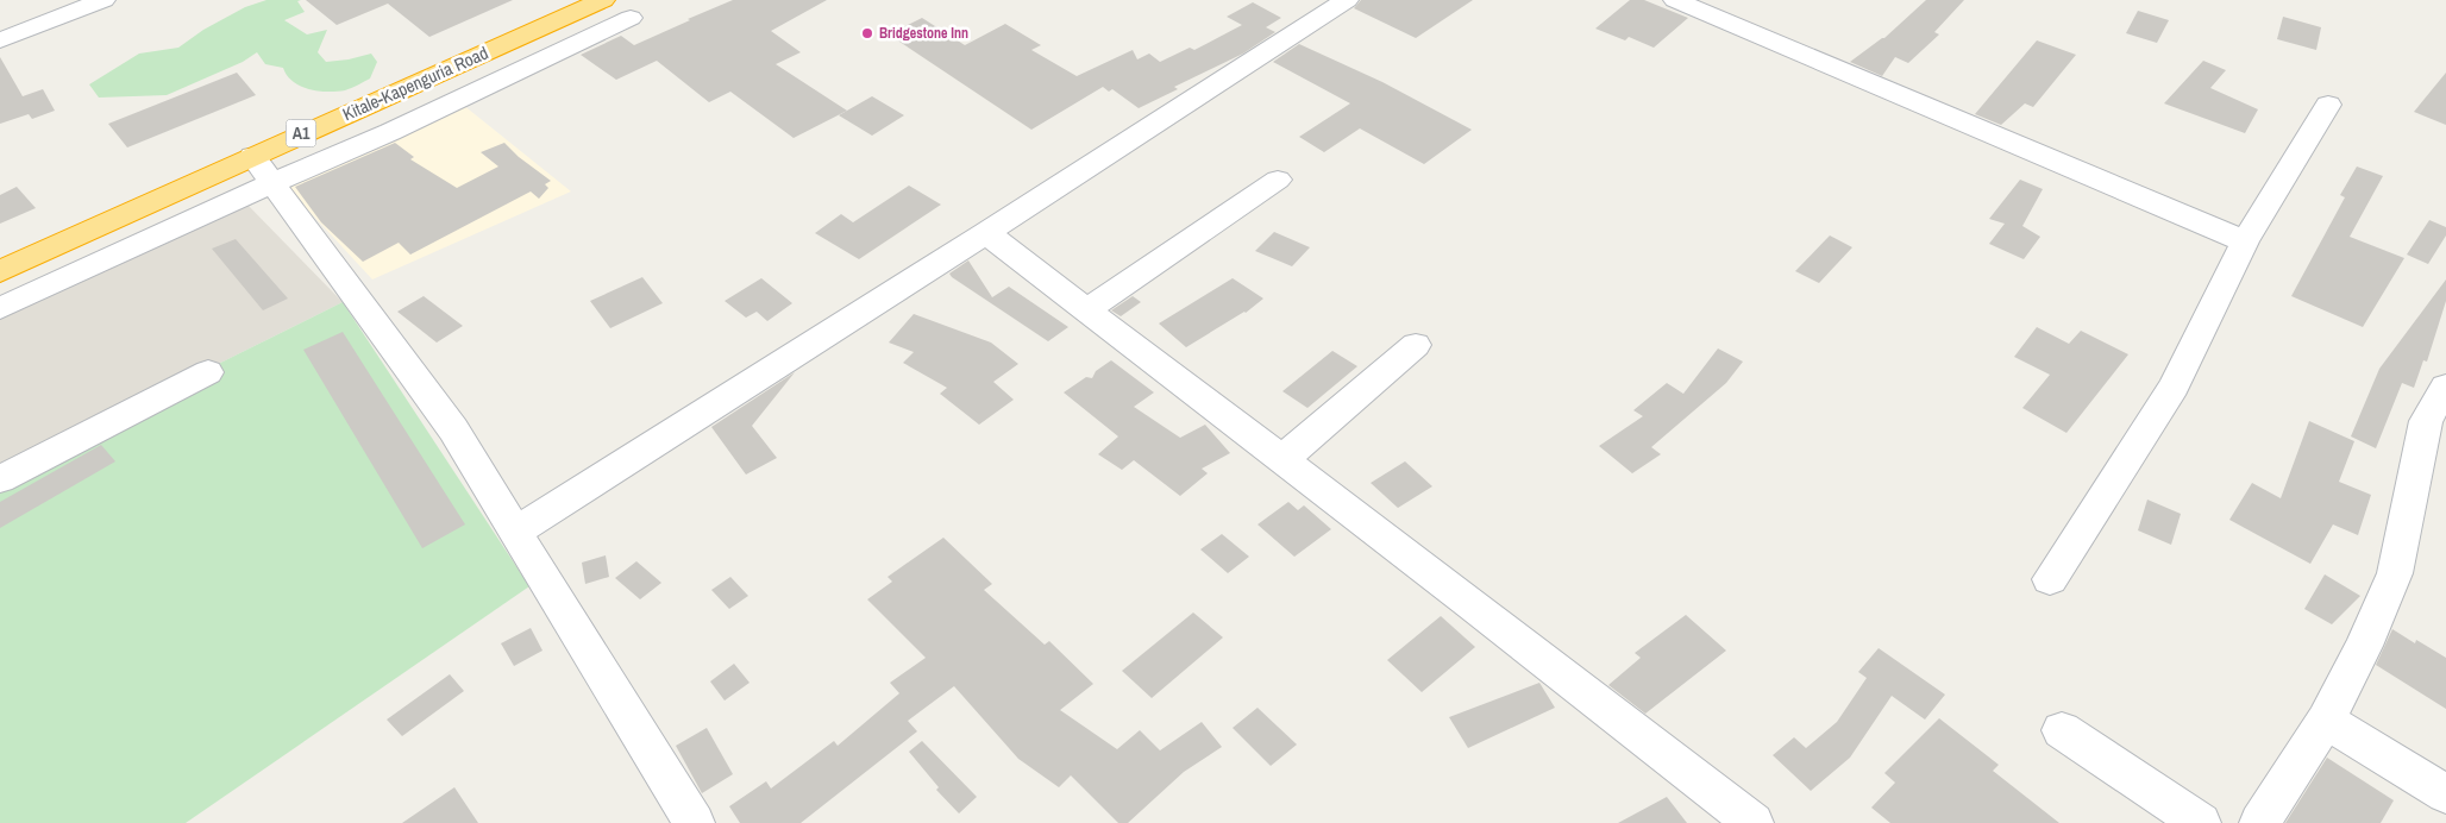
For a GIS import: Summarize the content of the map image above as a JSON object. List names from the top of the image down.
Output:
{
  "streets": {
    "highway": ["Kitale-Kapenguria Road", "A1"]
  },
  "places": ["Bridgestone Inn"]
}
